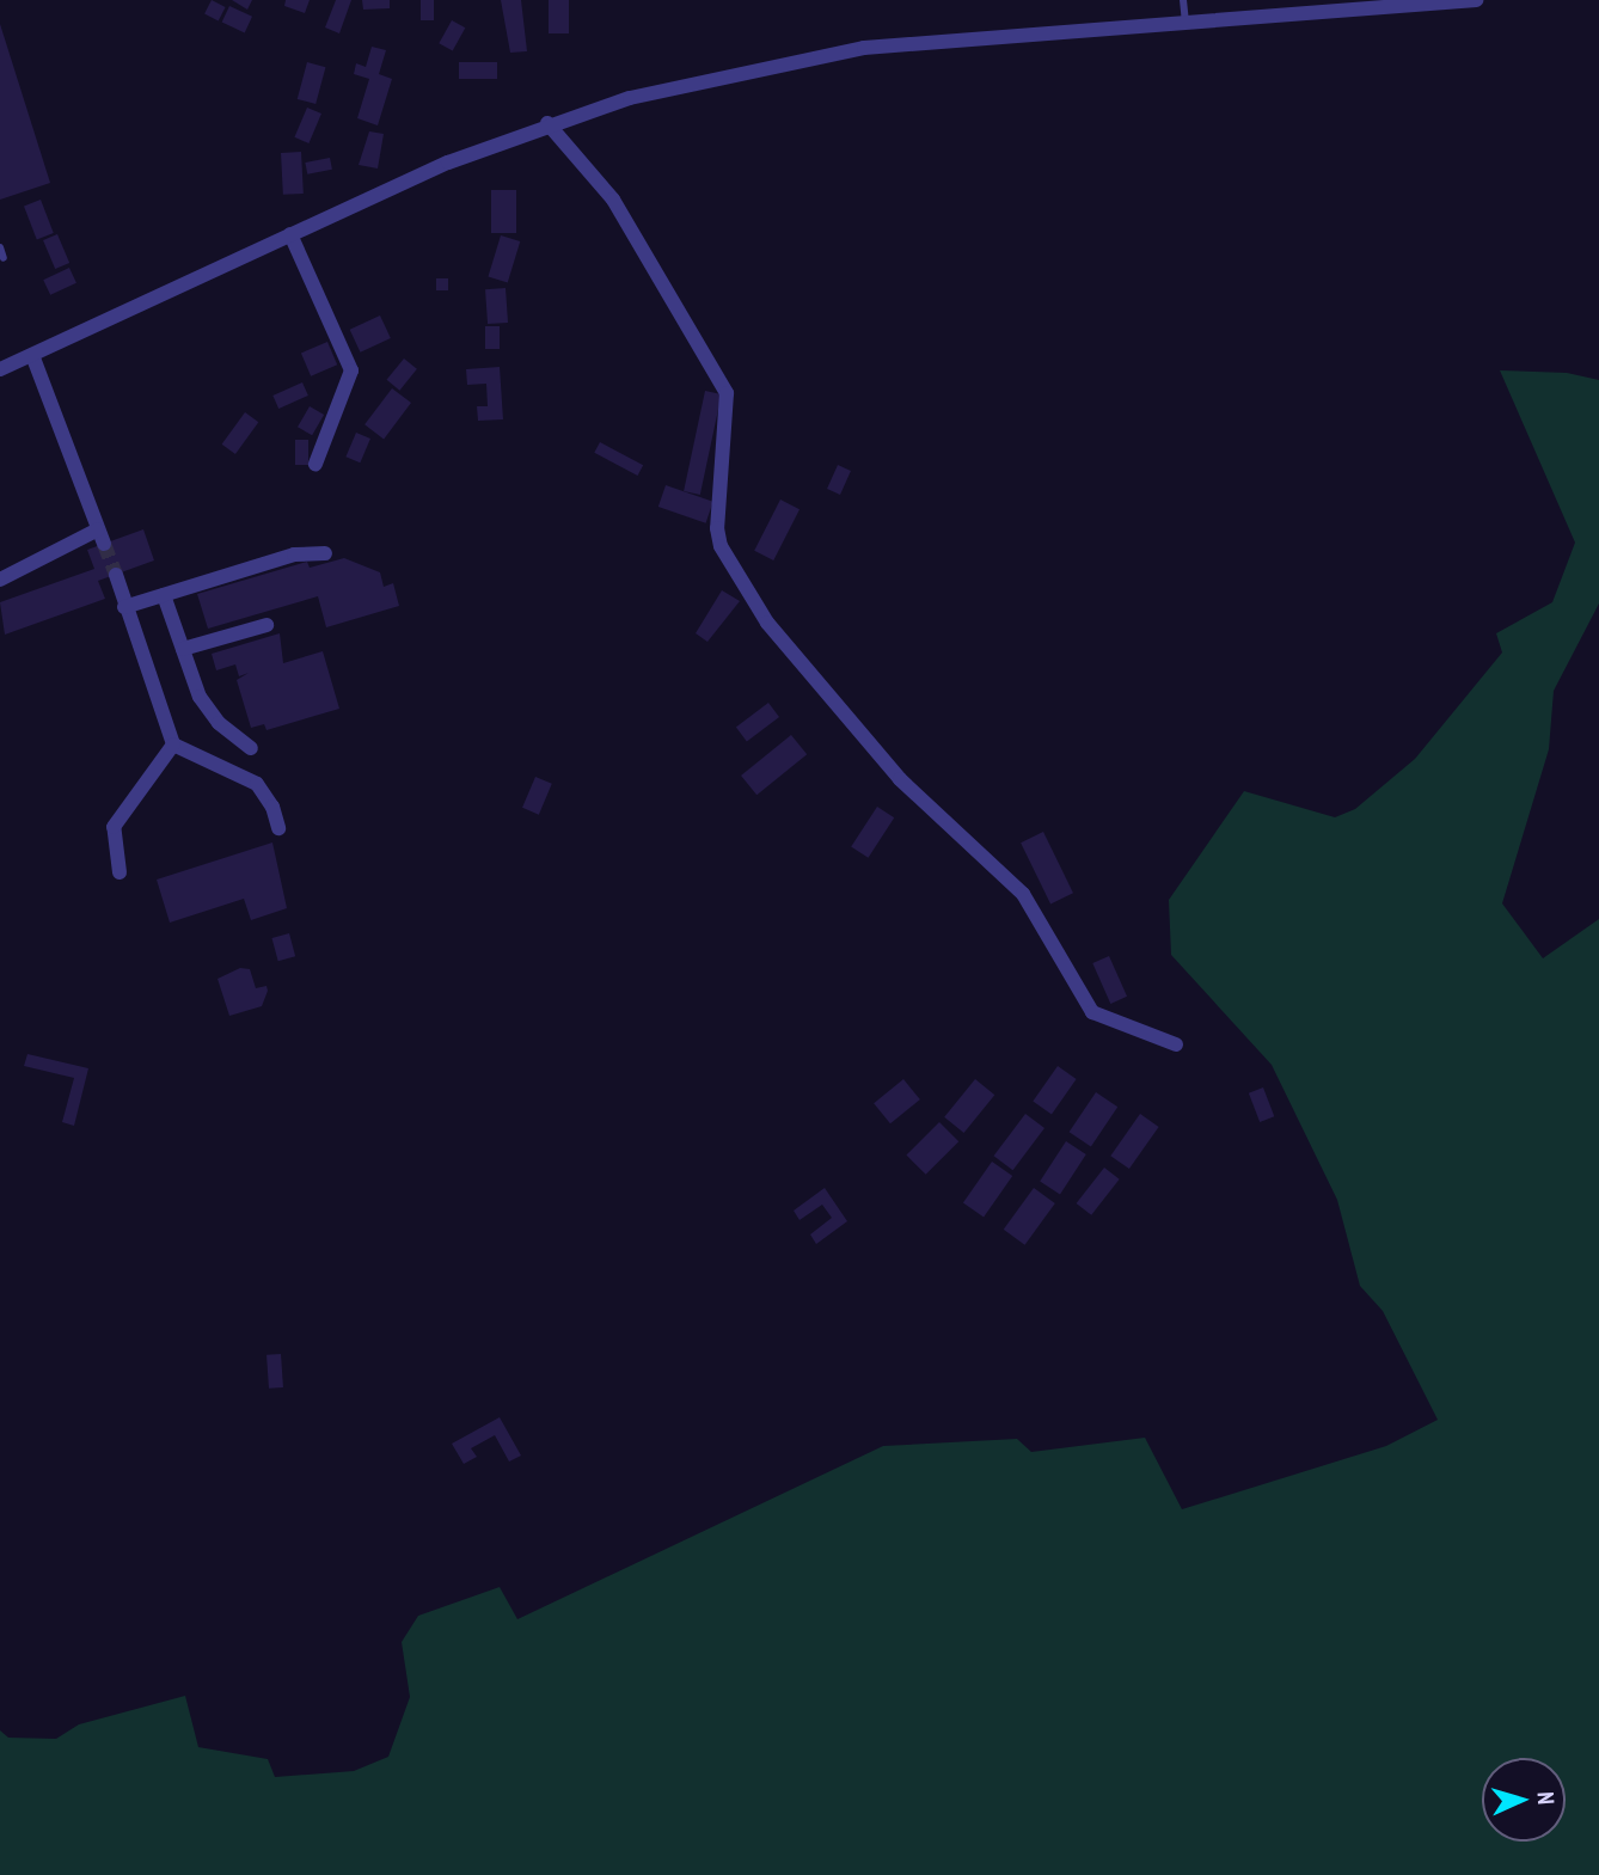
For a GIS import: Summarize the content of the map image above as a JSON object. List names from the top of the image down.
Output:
{
  "north": "right"
}
